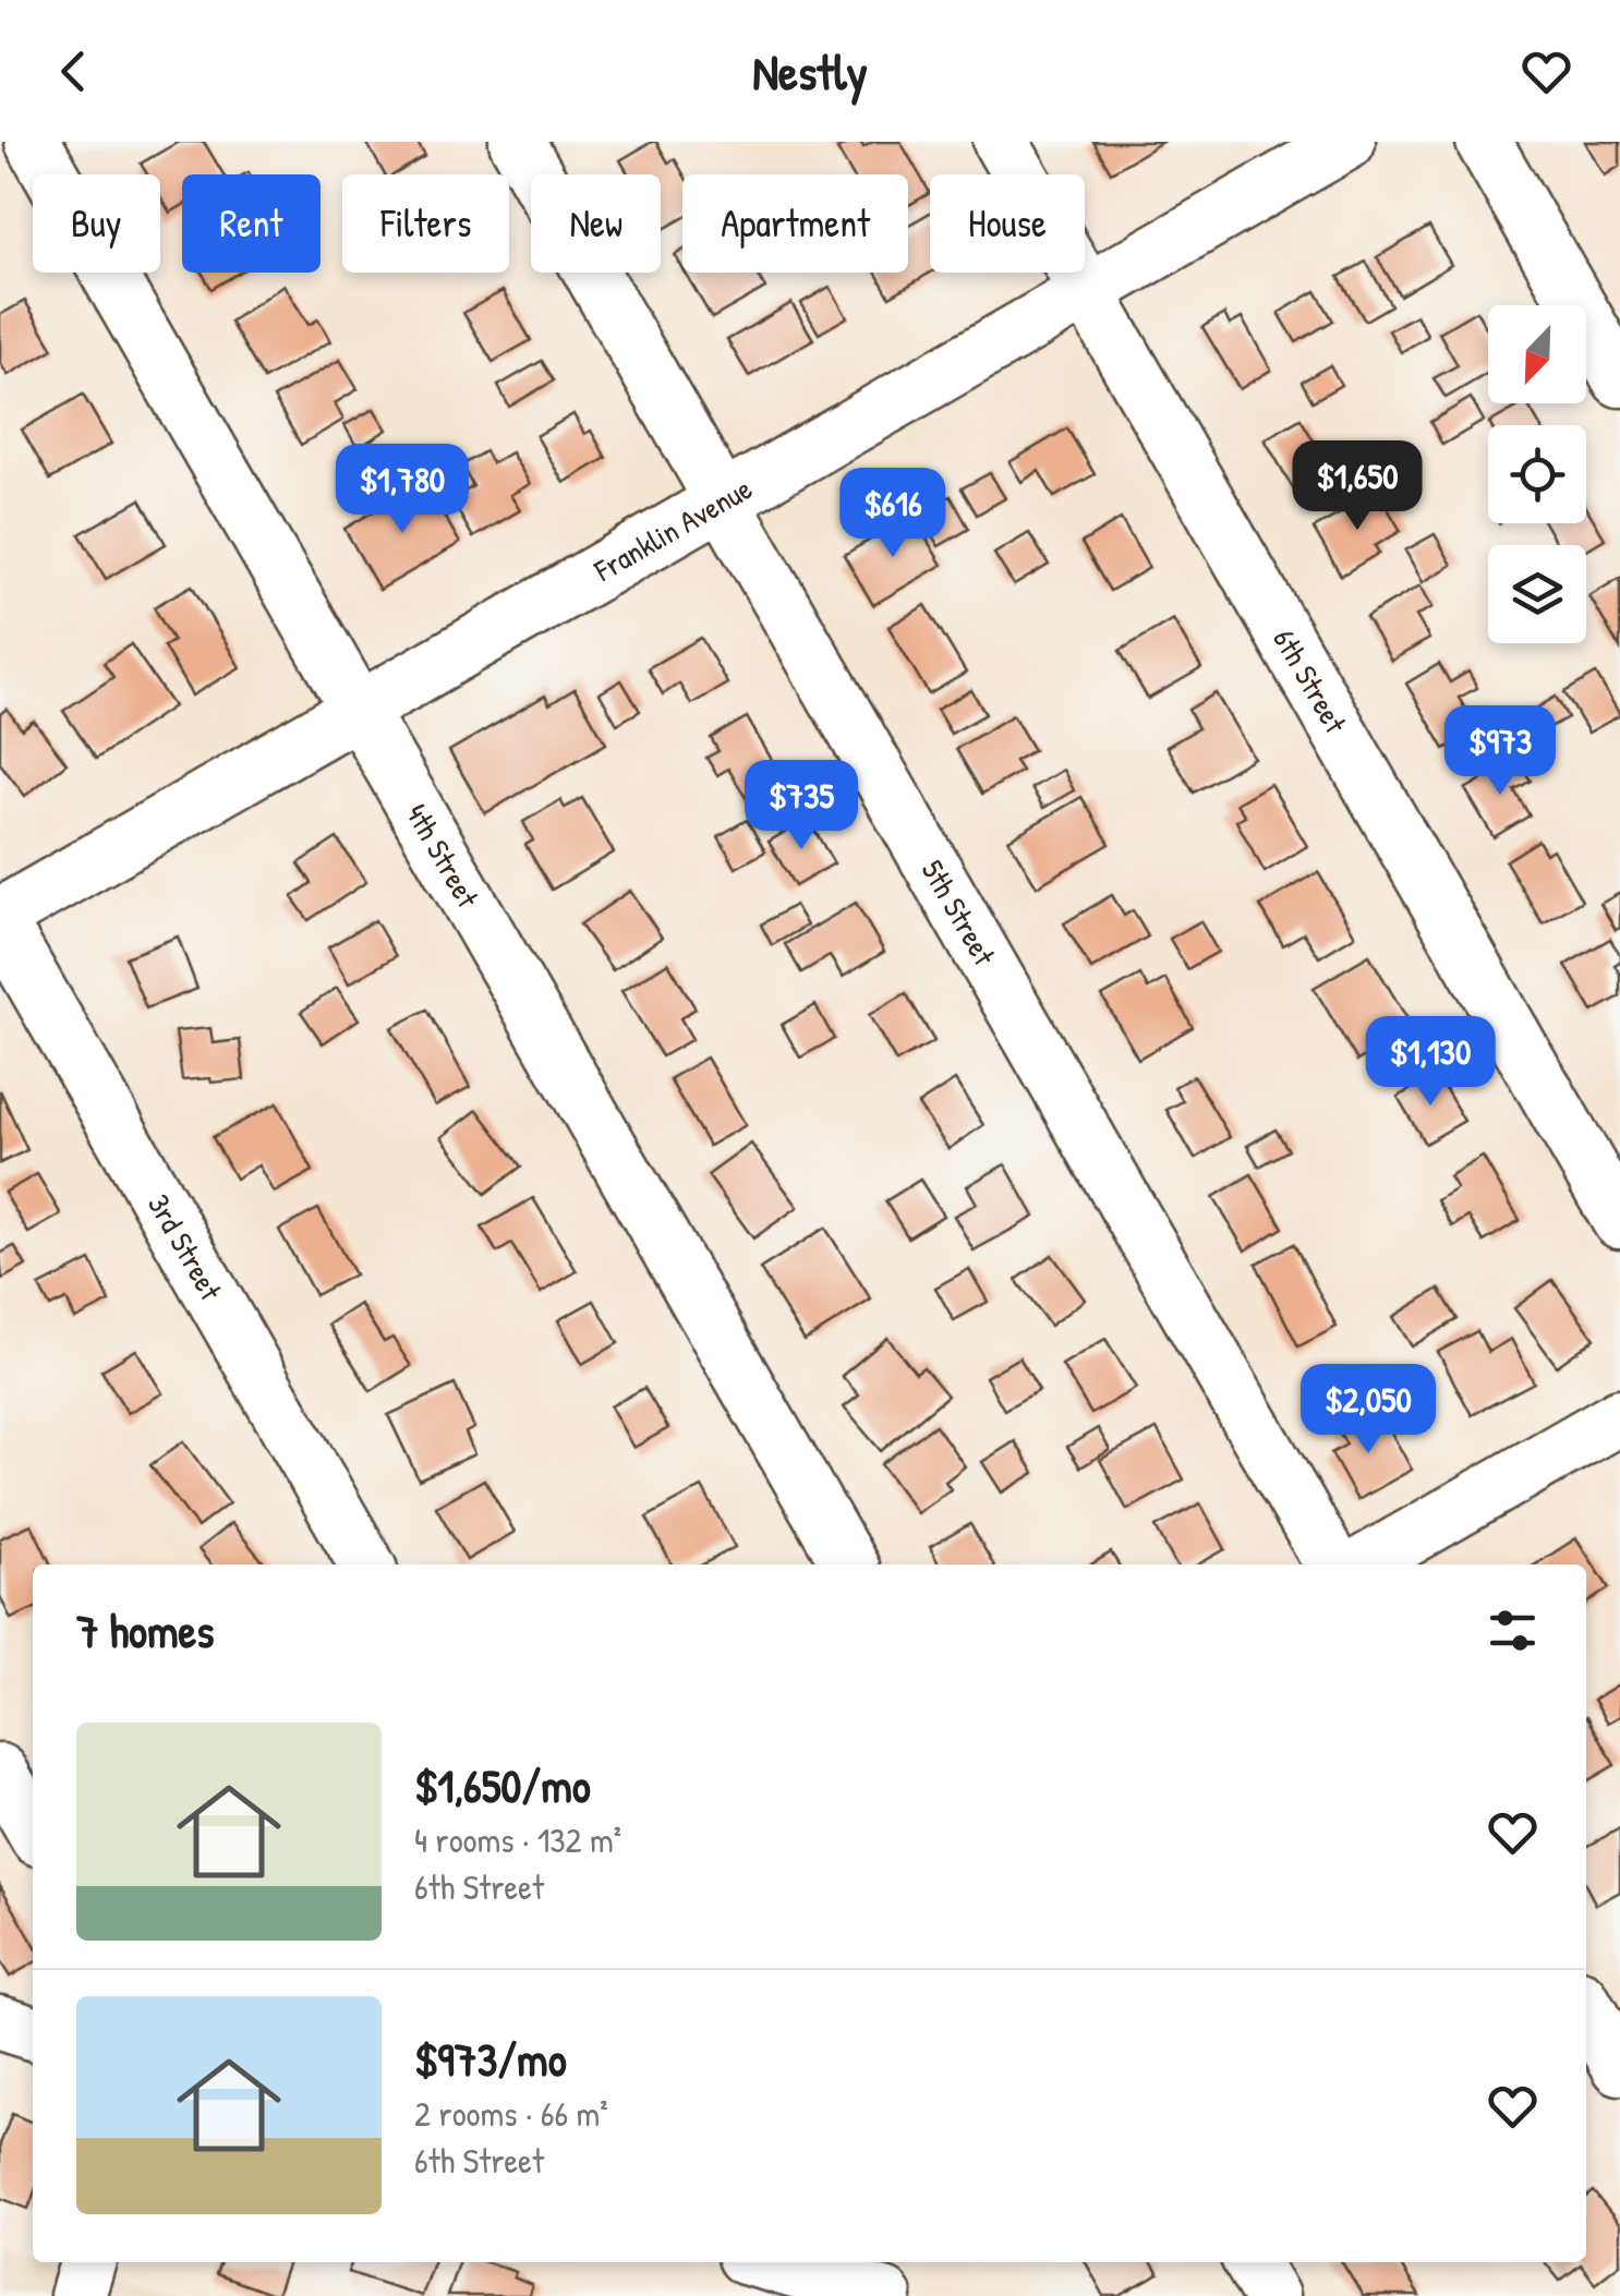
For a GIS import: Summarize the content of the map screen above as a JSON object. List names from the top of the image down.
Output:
{
  "streets": {
    "street": [
      "Franklin Avenue",
      "6th Street",
      "4th Street",
      "5th Street",
      "3rd Street"
    ]
  },
  "crossings": [
    ["Franklin Avenue", "6th Street"],
    ["Franklin Avenue", "4th Street"],
    ["Franklin Avenue", "5th Street"],
    ["Franklin Avenue", "3rd Street"]
  ],
  "north": "bottom left",
  "page": {
    "header": "Nestly",
    "chip": [
      "Buy",
      "Rent",
      "Filters",
      "New",
      "Apartment",
      "House"
    ],
    "price": [
      "$1,650",
      "$1,780",
      "$616",
      "$973",
      "$735",
      "$1,130",
      "$2,050"
    ],
    "heading": "7 homes",
    "list": [
      {
        "name": "$1,650/mo",
        "note": "4 rooms · 132 m² · 6th Street"
      },
      {
        "name": "$973/mo",
        "note": "2 rooms · 66 m² · 6th Street"
      }
    ]
  }
}
